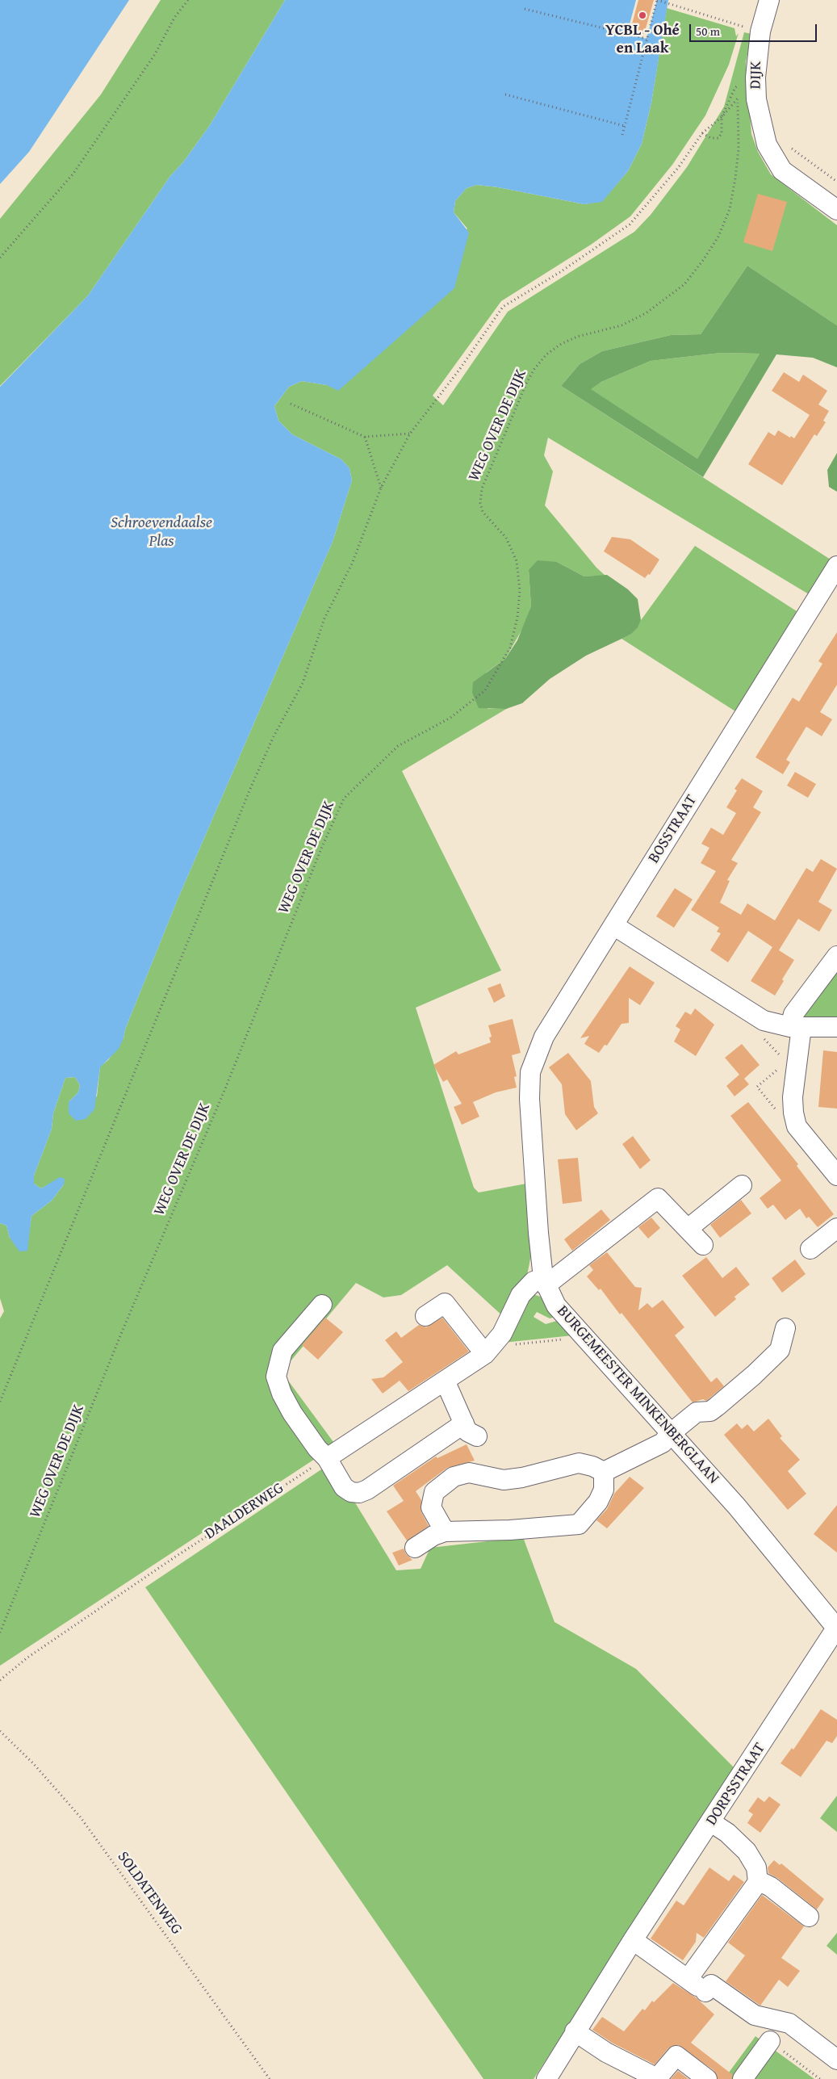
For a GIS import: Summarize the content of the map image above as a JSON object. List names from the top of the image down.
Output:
{
  "streets": {
    "street": [
      "DIJK",
      "BOSSTRAAT",
      "BURGEMEESTER MINKENBERGLAAN",
      "DORPSSTRAAT"
    ],
    "path": ["WEG OVER DE DIJK", "DAALDERWEG", "SOLDATENWEG"]
  },
  "crossings": [
    ["BOSSTRAAT", "BURGEMEESTER MINKENBERGLAAN"],
    ["BURGEMEESTER MINKENBERGLAAN", "DORPSSTRAAT"]
  ],
  "water": ["Schroevendaalse Plas"],
  "places": ["YCBL - Ohé en Laak"],
  "scale_bar": "50 m"
}
